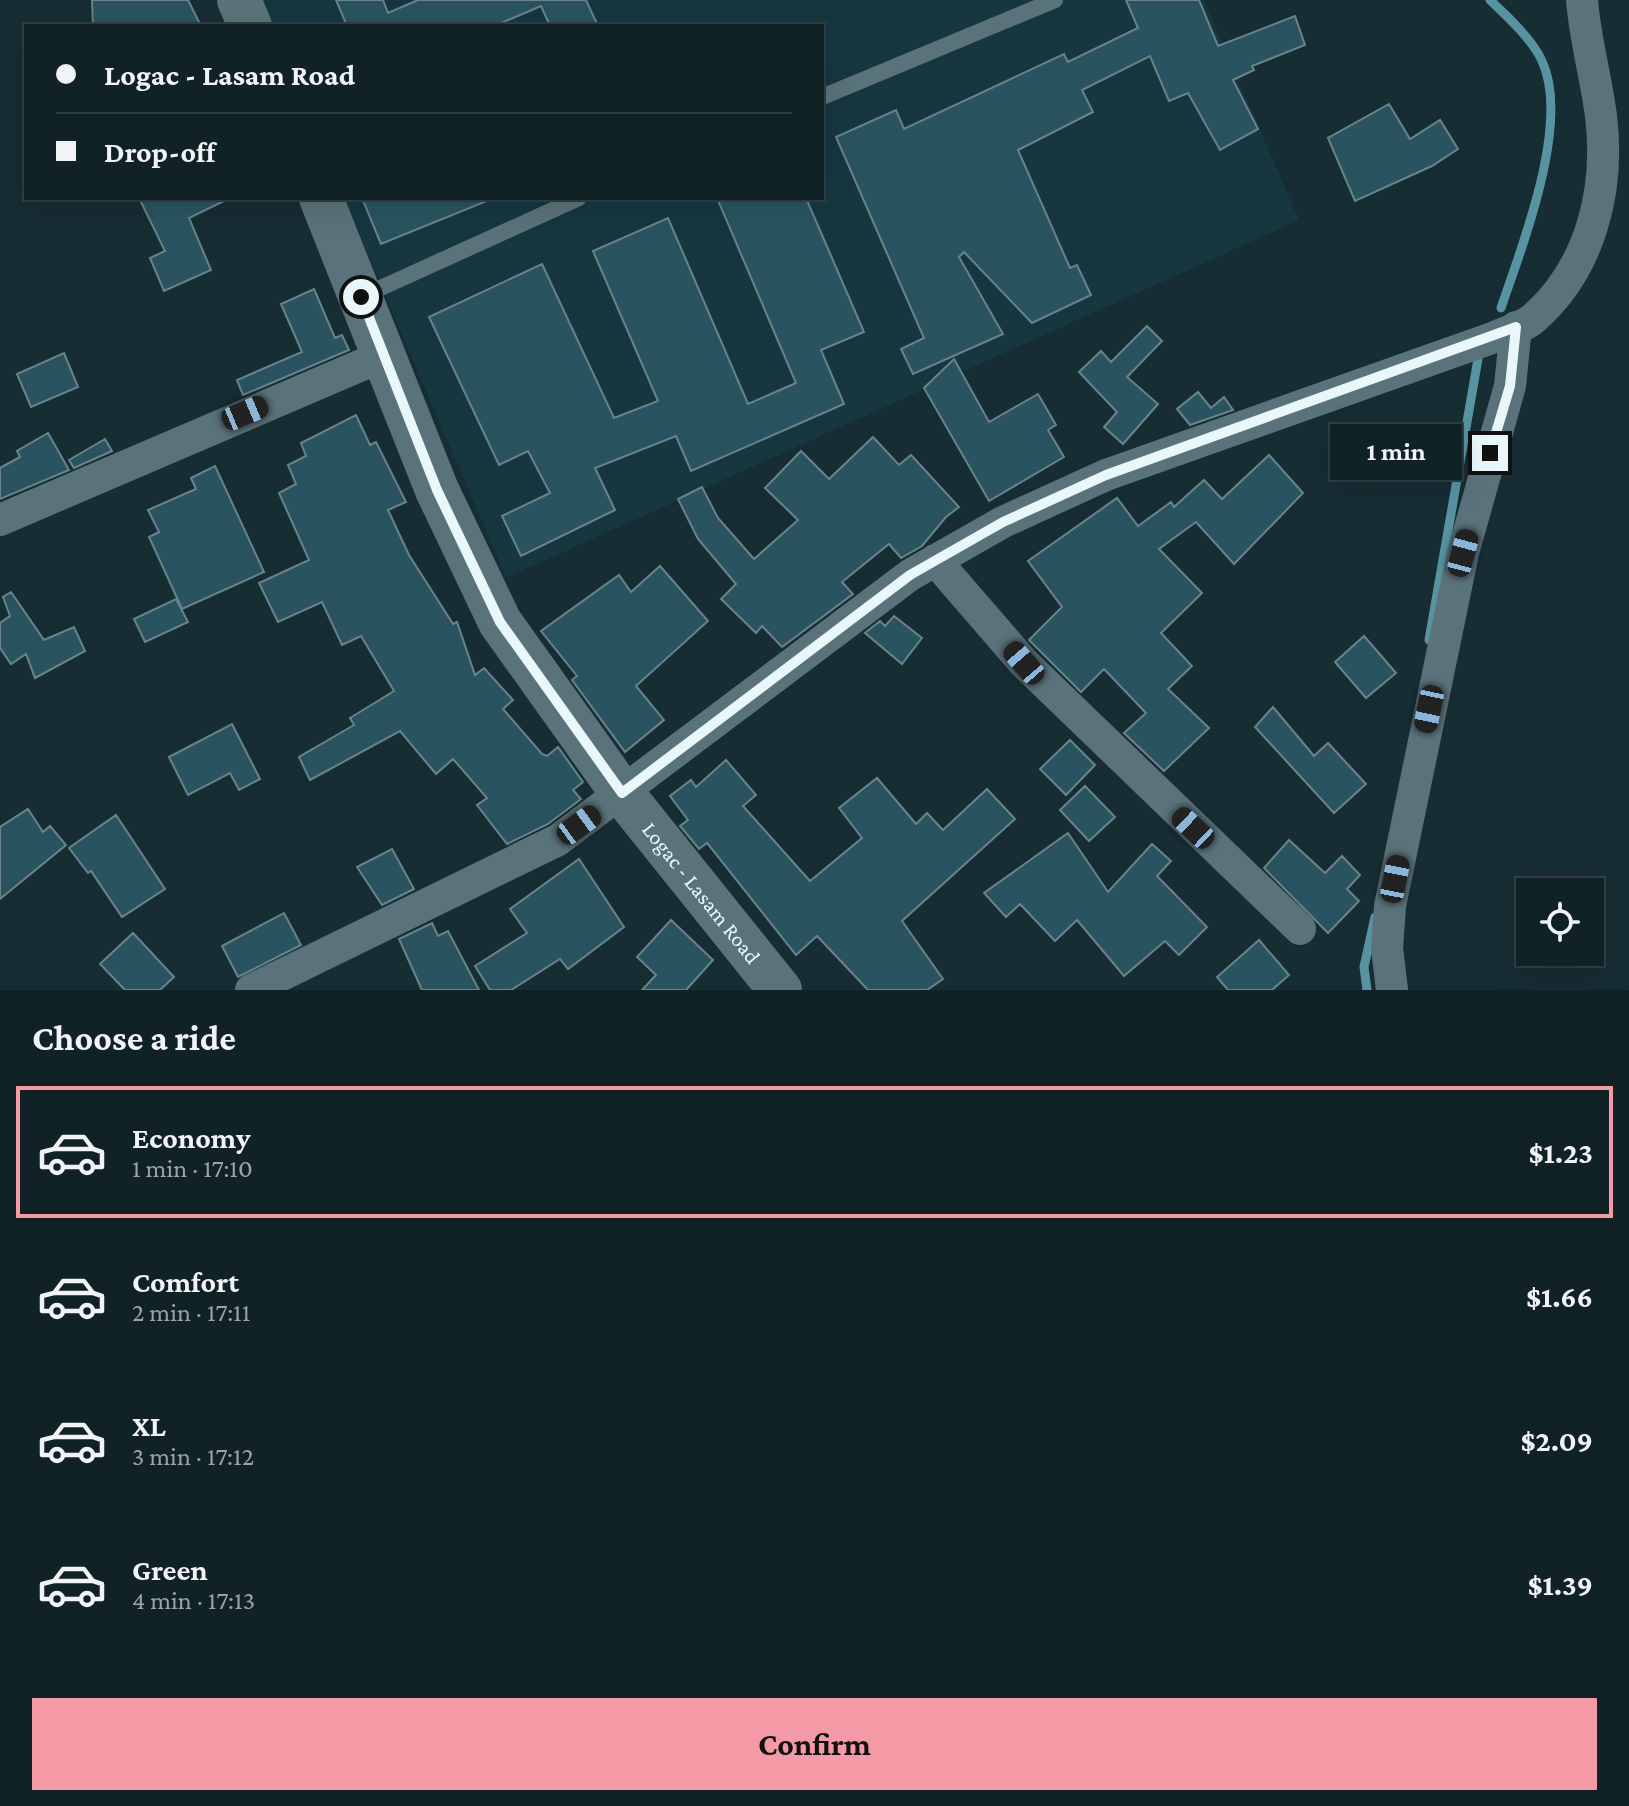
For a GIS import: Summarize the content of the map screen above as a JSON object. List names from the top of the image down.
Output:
{
  "streets": {
    "main road": ["Logac - Lasam Road"]
  },
  "page": {
    "banner": ["Logac - Lasam Road", "Drop-off"],
    "bubble": "1 min",
    "heading": "Choose a ride",
    "list": [
      {
        "name": "Economy",
        "note": "1 min · 17:10",
        "value": "$1.23"
      },
      {
        "name": "Comfort",
        "note": "2 min · 17:11",
        "value": "$1.66"
      },
      {
        "name": "XL",
        "note": "3 min · 17:12",
        "value": "$2.09"
      },
      {
        "name": "Green",
        "note": "4 min · 17:13",
        "value": "$1.39"
      }
    ],
    "buttons": "Confirm"
  }
}
